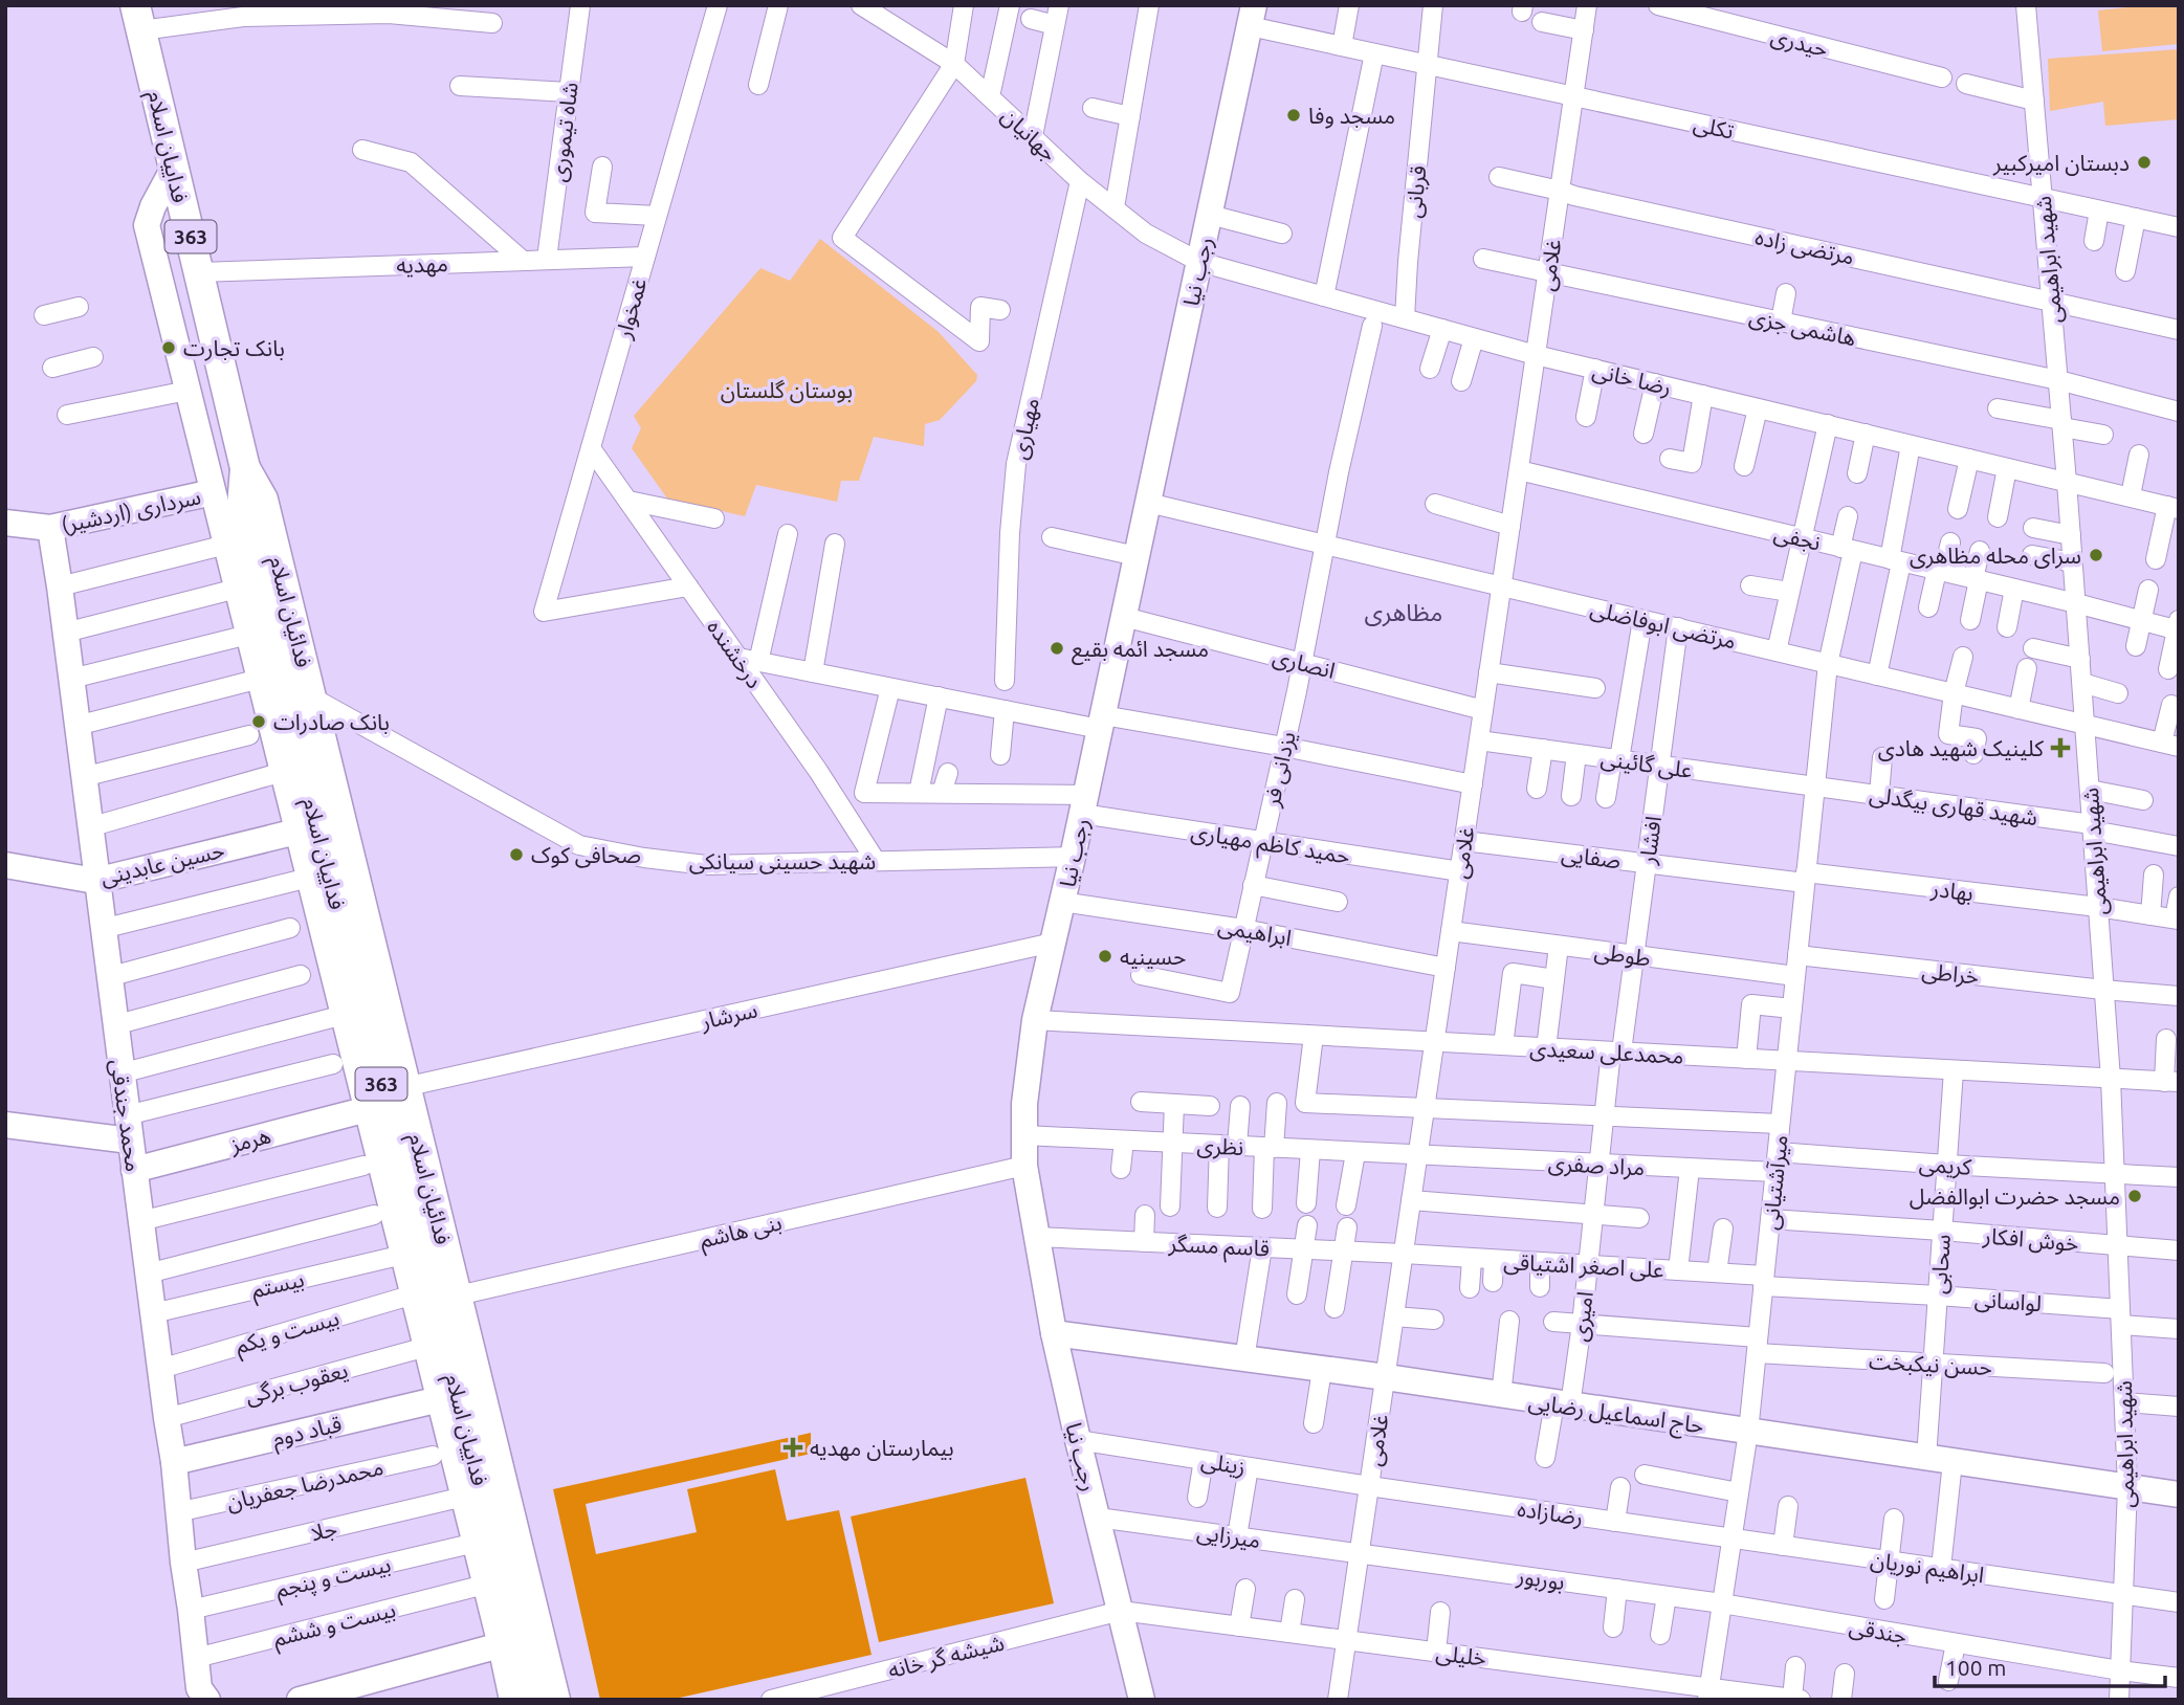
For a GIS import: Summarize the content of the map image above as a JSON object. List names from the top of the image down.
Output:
{
  "streets": {
    "main road": ["فداییان اسلام", "363", "فدائیان اسلام"],
    "street": [
      "حیدری",
      "تکلی",
      "شاه تیموری",
      "جهانیان",
      "قربانی",
      "مرتضی زاده",
      "شهید ابراهیمی",
      "مهدیه",
      "غلامی",
      "رجب نیا",
      "غمخوار",
      "هاشمی جزی",
      "رضا خانی",
      "مهیاری",
      "سرداری (اردشیر)",
      "نجفی",
      "مرتضی ابوفاضلی",
      "درخشنده",
      "انصاری",
      "علی گائینی",
      "یزدانی فر",
      "شهید قهاری بیگدلی",
      "افشار",
      "حمید کاظم مهیاری",
      "صفایی",
      "شهید حسینی سیانکی",
      "حسین عابدینی",
      "بهادر",
      "ابراهیمی",
      "طوطی",
      "خراطی",
      "سرشار",
      "محمدعلی سعیدی",
      "محمد جندقی",
      "هرمز",
      "نظری",
      "مراد صفری",
      "کریمی",
      "میرآشتیانی",
      "بنی هاشم",
      "خوش افکار",
      "قاسم مسگر",
      "سحابی",
      "علی اصغر اشتیاقی",
      "بیستم",
      "لواسانی",
      "امیری",
      "بیست و یکم",
      "حسن نیکبخت",
      "یعقوب برگی",
      "حاج اسماعیل رضایی",
      "قباد دوم",
      "زینلی",
      "محمدرضا جعفریان",
      "رضازاده",
      "جلا",
      "میرزایی",
      "ابراهیم نوریان",
      "بیست و پنجم",
      "بوربور",
      "بیست و ششم",
      "جندقی",
      "خلیلی",
      "شیشه گر خانه"
    ]
  },
  "crossings": [
    ["تکلی", "قربانی"],
    ["تکلی", "شهید ابراهیمی"],
    ["تکلی", "غلامی"],
    ["تکلی", "رجب نیا"],
    ["شاه تیموری", "مهدیه"],
    ["جهانیان", "رجب نیا"],
    ["جهانیان", "رضا خانی"],
    ["جهانیان", "مهیاری"],
    ["فداییان اسلام", "مهدیه"],
    ["فداییان اسلام", "فدائیان اسلام"],
    ["فداییان اسلام", "حسین عابدینی"],
    ["قربانی", "رضا خانی"],
    ["مرتضی زاده", "شهید ابراهیمی"],
    ["مرتضی زاده", "غلامی"],
    ["شهید ابراهیمی", "هاشمی جزی"],
    ["شهید ابراهیمی", "رضا خانی"],
    ["شهید ابراهیمی", "نجفی"],
    ["شهید ابراهیمی", "مرتضی ابوفاضلی"],
    ["شهید ابراهیمی", "شهید قهاری بیگدلی"],
    ["شهید ابراهیمی", "بهادر"],
    ["شهید ابراهیمی", "خراطی"],
    ["شهید ابراهیمی", "محمدعلی سعیدی"],
    ["شهید ابراهیمی", "کریمی"],
    ["شهید ابراهیمی", "خوش افکار"],
    ["شهید ابراهیمی", "لواسانی"],
    ["شهید ابراهیمی", "حاج اسماعیل رضایی"],
    ["شهید ابراهیمی", "ابراهیم نوریان"],
    ["شهید ابراهیمی", "جندقی"],
    ["مهدیه", "غمخوار"],
    ["غلامی", "هاشمی جزی"],
    ["غلامی", "رضا خانی"],
    ["غلامی", "نجفی"],
    ["غلامی", "مرتضی ابوفاضلی"],
    ["غلامی", "انصاری"],
    ["غلامی", "علی گائینی"],
    ["غلامی", "حمید کاظم مهیاری"],
    ["غلامی", "صفایی"],
    ["غلامی", "ابراهیمی"],
    ["غلامی", "طوطی"],
    ["غلامی", "محمدعلی سعیدی"],
    ["غلامی", "نظری"],
    ["غلامی", "مراد صفری"],
    ["غلامی", "قاسم مسگر"],
    ["غلامی", "علی اصغر اشتیاقی"],
    ["غلامی", "حاج اسماعیل رضایی"],
    ["غلامی", "زینلی"],
    ["غلامی", "رضازاده"],
    ["غلامی", "میرزایی"],
    ["غلامی", "بوربور"],
    ["غلامی", "خلیلی"],
    ["رجب نیا", "رضا خانی"],
    ["رجب نیا", "مرتضی ابوفاضلی"],
    ["رجب نیا", "انصاری"],
    ["رجب نیا", "حمید کاظم مهیاری"],
    ["رجب نیا", "شهید حسینی سیانکی"],
    ["رجب نیا", "ابراهیمی"],
    ["رجب نیا", "سرشار"],
    ["رجب نیا", "محمدعلی سعیدی"],
    ["رجب نیا", "نظری"],
    ["رجب نیا", "بنی هاشم"],
    ["رجب نیا", "قاسم مسگر"],
    ["رجب نیا", "حاج اسماعیل رضایی"],
    ["رجب نیا", "زینلی"],
    ["رجب نیا", "میرزایی"],
    ["رجب نیا", "خلیلی"],
    ["رجب نیا", "شیشه گر خانه"],
    ["غمخوار", "درخشنده"],
    ["سرداری (اردشیر)", "محمد جندقی"],
    ["نجفی", "میرآشتیانی"],
    ["فدائیان اسلام", "شهید حسینی سیانکی"],
    ["فدائیان اسلام", "سرشار"],
    ["فدائیان اسلام", "بنی هاشم"],
    ["مرتضی ابوفاضلی", "یزدانی فر"],
    ["مرتضی ابوفاضلی", "افشار"],
    ["مرتضی ابوفاضلی", "میرآشتیانی"],
    ["درخشنده", "شهید حسینی سیانکی"],
    ["انصاری", "یزدانی فر"],
    ["علی گائینی", "شهید قهاری بیگدلی"],
    ["علی گائینی", "افشار"],
    ["علی گائینی", "میرآشتیانی"],
    ["یزدانی فر", "حمید کاظم مهیاری"],
    ["یزدانی فر", "ابراهیمی"],
    ["شهید قهاری بیگدلی", "میرآشتیانی"],
    ["افشار", "صفایی"],
    ["افشار", "طوطی"],
    ["افشار", "محمدعلی سعیدی"],
    ["افشار", "امیری"],
    ["صفایی", "بهادر"],
    ["صفایی", "میرآشتیانی"],
    ["حسین عابدینی", "محمد جندقی"],
    ["بهادر", "میرآشتیانی"],
    ["طوطی", "میرآشتیانی"],
    ["خراطی", "میرآشتیانی"],
    ["محمدعلی سعیدی", "میرآشتیانی"],
    ["محمدعلی سعیدی", "سحابی"],
    ["محمدعلی سعیدی", "امیری"],
    ["محمد جندقی", "هرمز"],
    ["محمد جندقی", "بیستم"],
    ["محمد جندقی", "بیست و یکم"],
    ["محمد جندقی", "یعقوب برگی"],
    ["محمد جندقی", "قباد دوم"],
    ["محمد جندقی", "محمدرضا جعفریان"],
    ["محمد جندقی", "جلا"],
    ["محمد جندقی", "بیست و پنجم"],
    ["محمد جندقی", "بیست و ششم"],
    ["نظری", "مراد صفری"],
    ["مراد صفری", "میرآشتیانی"],
    ["مراد صفری", "امیری"],
    ["کریمی", "میرآشتیانی"],
    ["کریمی", "سحابی"],
    ["میرآشتیانی", "خوش افکار"],
    ["میرآشتیانی", "علی اصغر اشتیاقی"],
    ["میرآشتیانی", "لواسانی"],
    ["میرآشتیانی", "حسن نیکبخت"],
    ["میرآشتیانی", "حاج اسماعیل رضایی"],
    ["میرآشتیانی", "رضازاده"],
    ["میرآشتیانی", "ابراهیم نوریان"],
    ["میرآشتیانی", "بوربور"],
    ["میرآشتیانی", "جندقی"],
    ["میرآشتیانی", "خلیلی"],
    ["خوش افکار", "سحابی"],
    ["قاسم مسگر", "علی اصغر اشتیاقی"],
    ["سحابی", "لواسانی"],
    ["سحابی", "حسن نیکبخت"],
    ["سحابی", "حاج اسماعیل رضایی"],
    ["علی اصغر اشتیاقی", "لواسانی"],
    ["علی اصغر اشتیاقی", "امیری"],
    ["امیری", "حسن نیکبخت"],
    ["امیری", "حاج اسماعیل رضایی"],
    ["زینلی", "رضازاده"],
    ["رضازاده", "ابراهیم نوریان"],
    ["میرزایی", "بوربور"],
    ["بوربور", "جندقی"],
    ["خلیلی", "شیشه گر خانه"]
  ],
  "districts": ["مظاهری"],
  "parks": ["بوستان گلستان"],
  "places": {
    "other": [
      "مسجد وفا",
      "دبستان امیرکبیر",
      "بانک تجارت",
      "سرای محله مظاهری",
      "مسجد ائمه بقیع",
      "بانک صادرات",
      "صحافی کوک",
      "حسینیه",
      "مسجد حضرت ابوالفضل"
    ],
    "health": ["کلینیک شهید هادی", "بیمارستان مهدیه"]
  },
  "scale_bar": "100 m"
}
